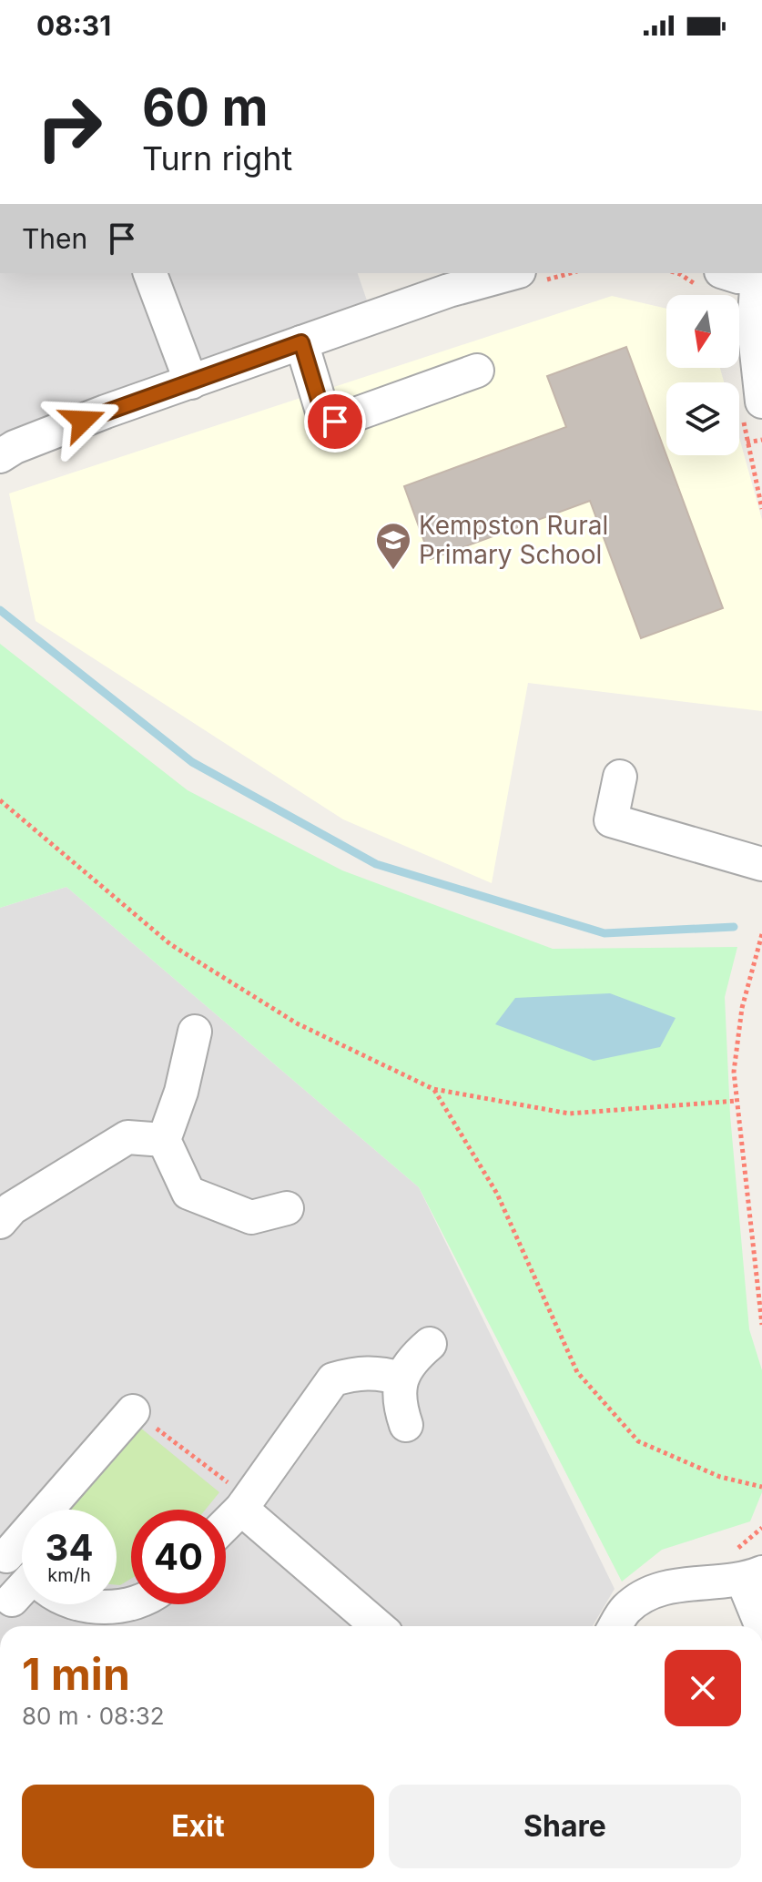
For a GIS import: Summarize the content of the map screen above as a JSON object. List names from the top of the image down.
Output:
{
  "places": {
    "school or university": ["Kempston Rural Primary School"]
  },
  "north": "bottom",
  "page": {
    "status": "08:31",
    "turn": ["60 m", "Turn right"],
    "then": "Then",
    "speed": "34 km/h",
    "limit": "40",
    "heading": ["1 min", "80 m · 08:32"],
    "buttons": ["Exit", "Share"]
  }
}
